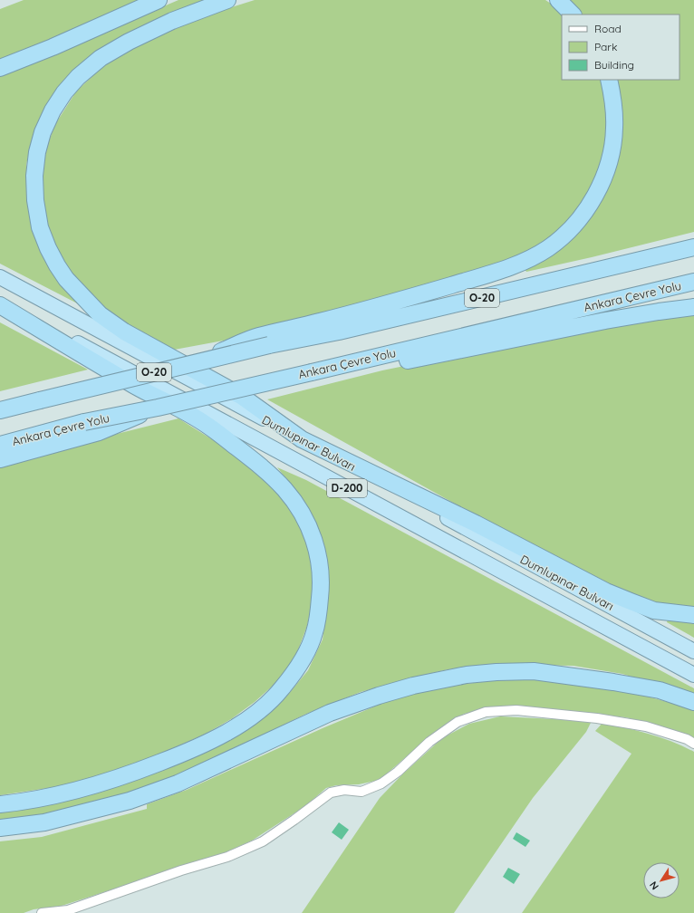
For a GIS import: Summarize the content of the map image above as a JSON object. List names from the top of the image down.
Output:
{
  "streets": {
    "highway": [
      "Ankara Çevre Yolu",
      "O-20",
      "Dumlupınar Bulvarı",
      "D-200"
    ]
  },
  "legend": ["Road", "Park", "Building"],
  "north": "bottom left"
}
